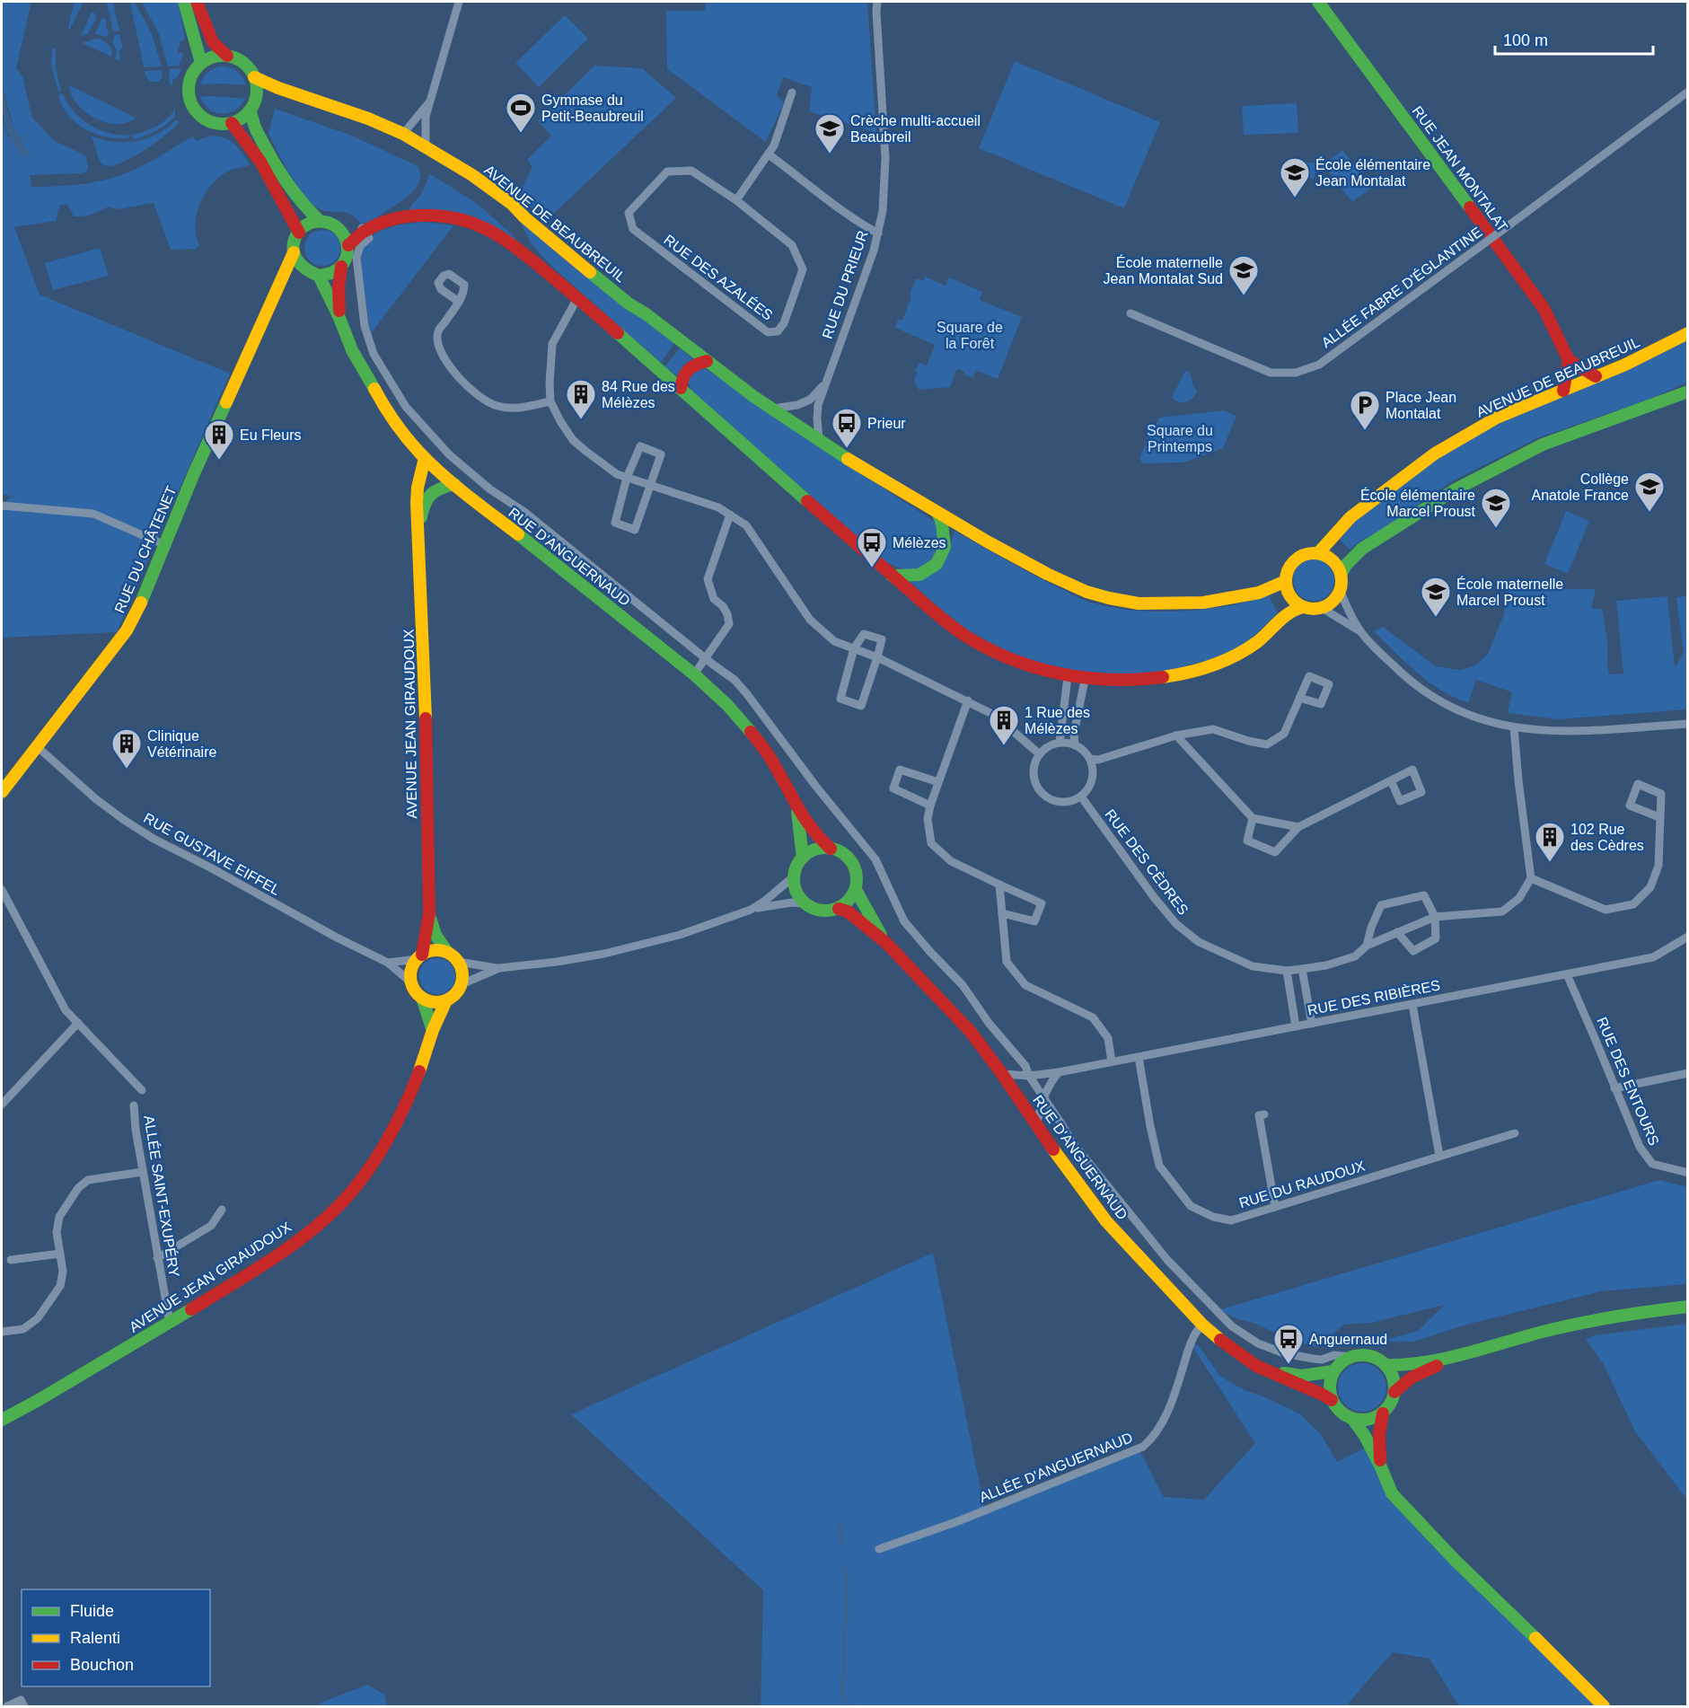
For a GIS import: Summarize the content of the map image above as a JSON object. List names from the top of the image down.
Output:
{
  "streets": {
    "main road": [
      "RUE JEAN MONTALAT",
      "AVENUE DE BEAUBREUIL",
      "RUE DU CHÂTENET",
      "RUE D'ANGUERNAUD",
      "AVENUE JEAN GIRAUDOUX"
    ],
    "street": [
      "RUE DES AZALÉES",
      "RUE DU PRIEUR",
      "ALLÉE FABRE D'ÉGLANTINE",
      "RUE GUSTAVE EIFFEL",
      "RUE DES CÈDRES",
      "RUE DES RIBIÈRES",
      "RUE DES ENTOURS",
      "RUE DU RAUDOUX",
      "ALLÉE SAINT-EXUPÉRY",
      "ALLÉE D'ANGUERNAUD"
    ]
  },
  "crossings": [
    ["AVENUE DE BEAUBREUIL", "RUE DU PRIEUR"],
    ["RUE DU CHÂTENET", "RUE D'ANGUERNAUD"],
    ["RUE DU CHÂTENET", "RUE GUSTAVE EIFFEL"],
    ["RUE D'ANGUERNAUD", "AVENUE JEAN GIRAUDOUX"],
    ["RUE D'ANGUERNAUD", "RUE DES RIBIÈRES"],
    ["RUE D'ANGUERNAUD", "ALLÉE D'ANGUERNAUD"],
    ["AVENUE JEAN GIRAUDOUX", "RUE GUSTAVE EIFFEL"],
    ["AVENUE JEAN GIRAUDOUX", "ALLÉE SAINT-EXUPÉRY"],
    ["RUE DES RIBIÈRES", "RUE DES ENTOURS"],
    ["RUE DES RIBIÈRES", "RUE DU RAUDOUX"]
  ],
  "parks": ["Square de la Forêt", "Square du Printemps"],
  "places": {
    "sports": ["Gymnase du Petit-Beaubreuil"],
    "school or university": [
      "Crèche multi-accueil Beaubreil",
      "École élémentaire Jean Montalat",
      "École maternelle Jean Montalat Sud",
      "Collège Anatole France",
      "École élémentaire Marcel Proust",
      "École maternelle Marcel Proust"
    ],
    "building": [
      "84 Rue des Mélèzes",
      "Eu Fleurs",
      "1 Rue des Mélèzes",
      "Clinique Vétérinaire",
      "102 Rue des Cèdres"
    ],
    "parking": ["Place Jean Montalat"],
    "bus stop": ["Prieur", "Mélèzes", "Anguernaud"]
  },
  "legend": ["Fluide", "Ralenti", "Bouchon"],
  "scale_bar": "100 m"
}
